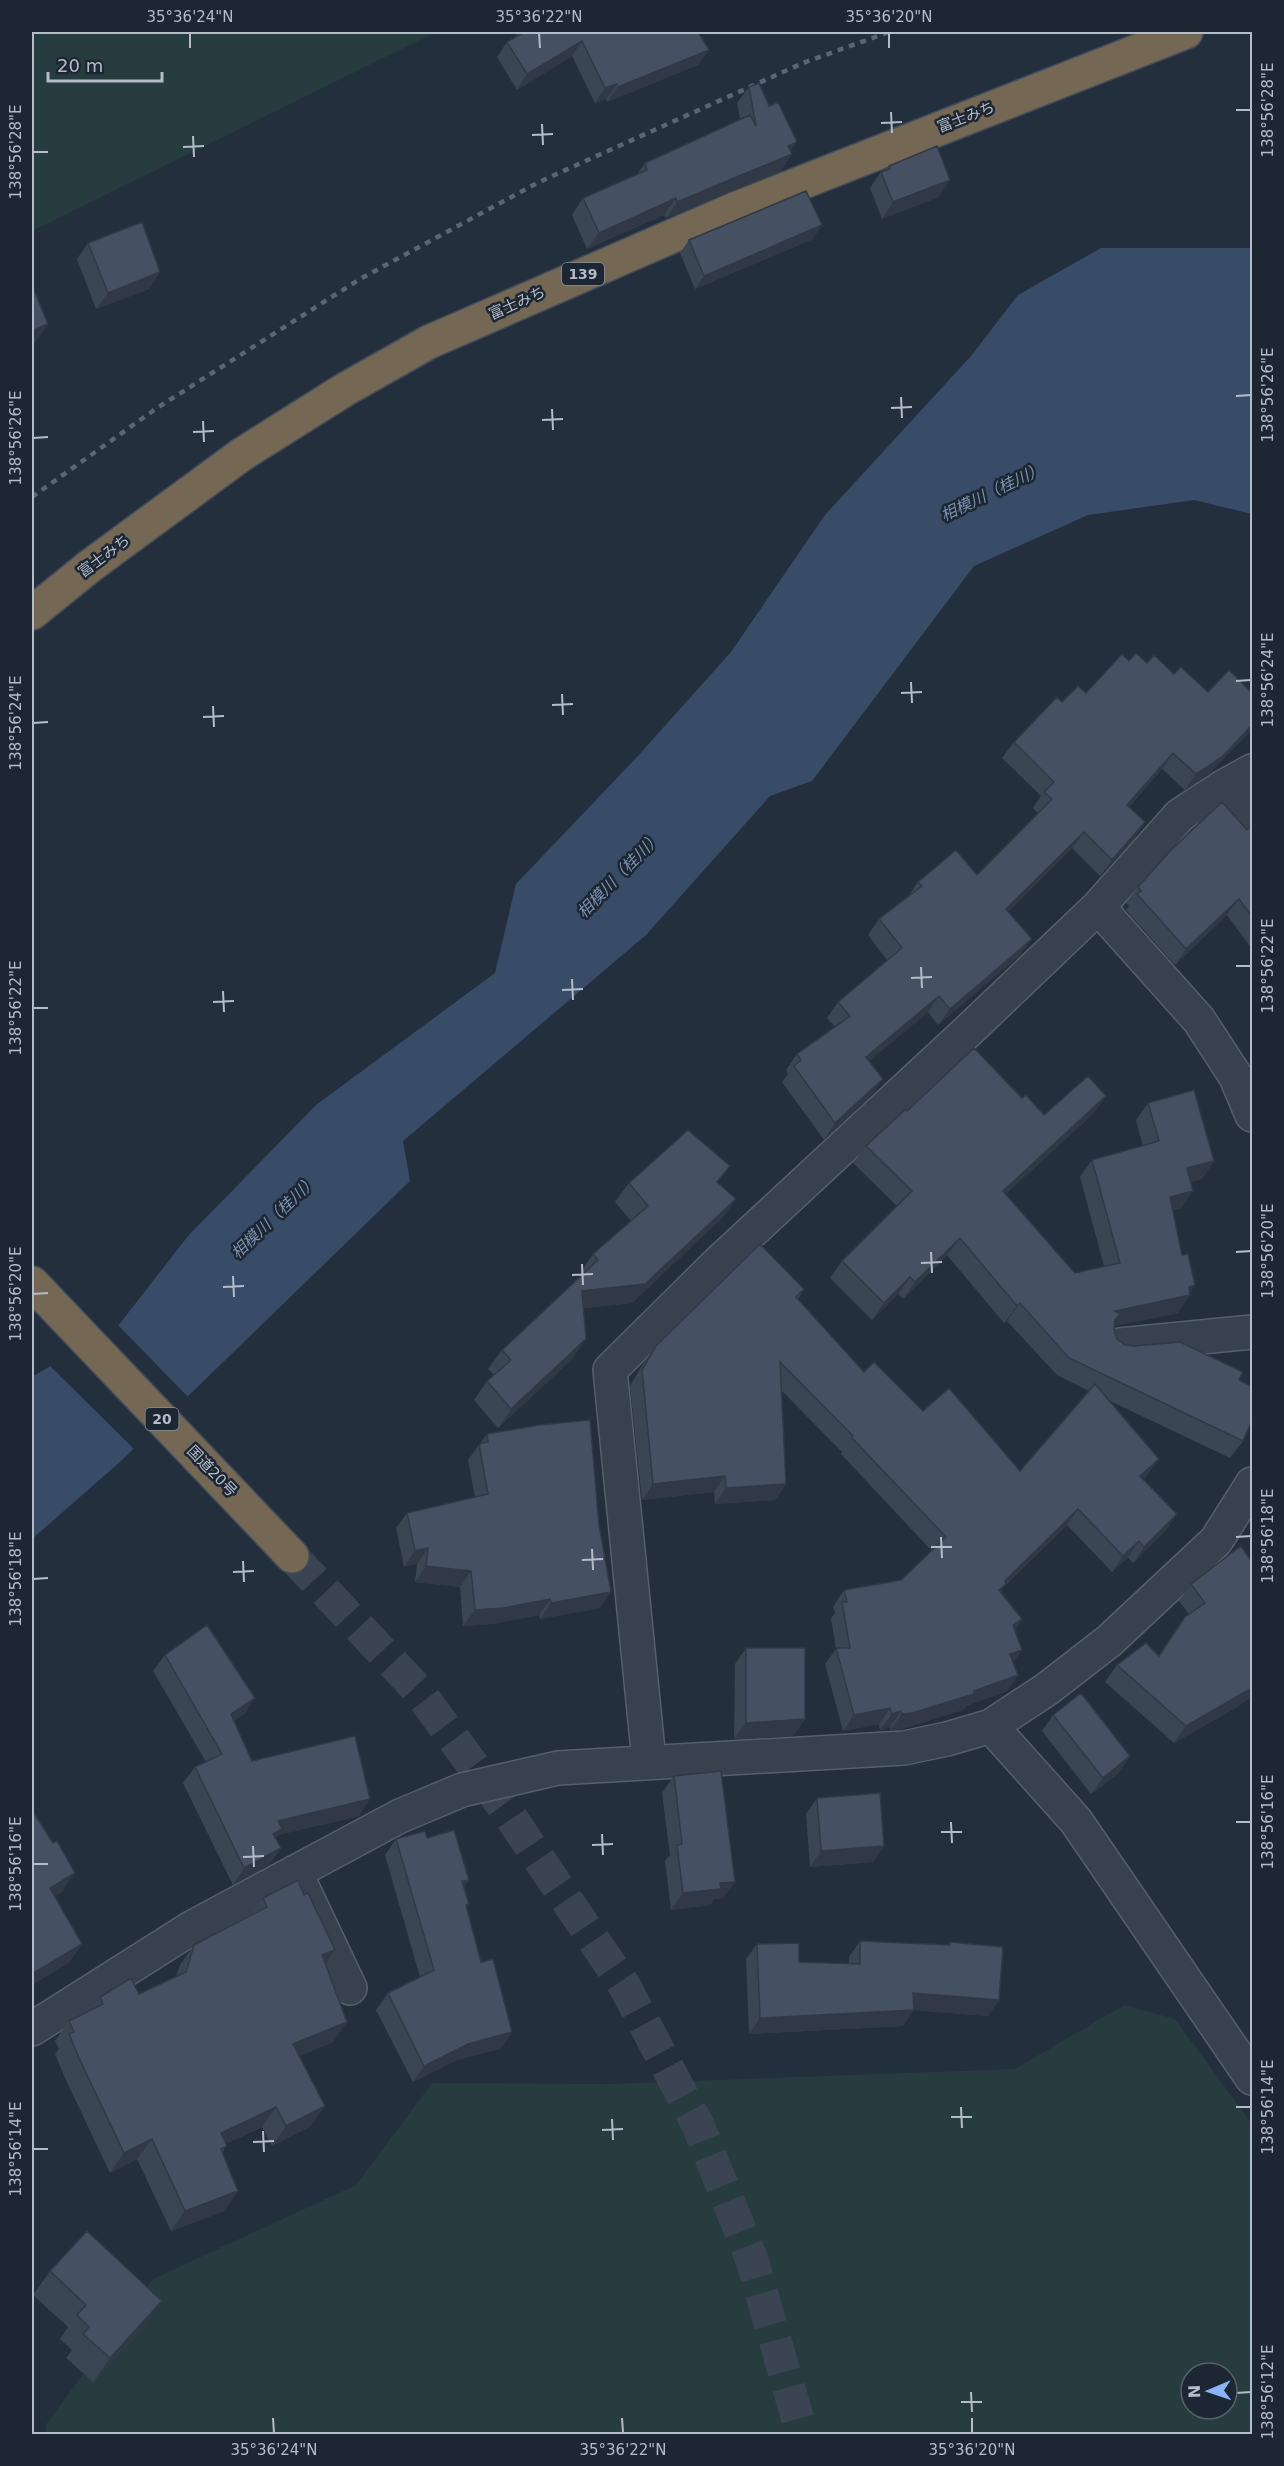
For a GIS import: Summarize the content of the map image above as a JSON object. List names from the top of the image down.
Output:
{
  "streets": {
    "highway": [
      "富士みち",
      "139",
      "20",
      "国道20号"
    ]
  },
  "water": ["相模川（桂川）"],
  "scale_bar": "20 m",
  "north": "left",
  "coordinates": [
    "35°36'24\"N",
    "35°36'22\"N",
    "35°36'20\"N",
    "138°56'28\"E",
    "138°56'26\"E",
    "138°56'24\"E",
    "138°56'22\"E",
    "138°56'20\"E",
    "138°56'18\"E",
    "138°56'16\"E",
    "138°56'14\"E",
    "138°56'12\"E"
  ]
}
